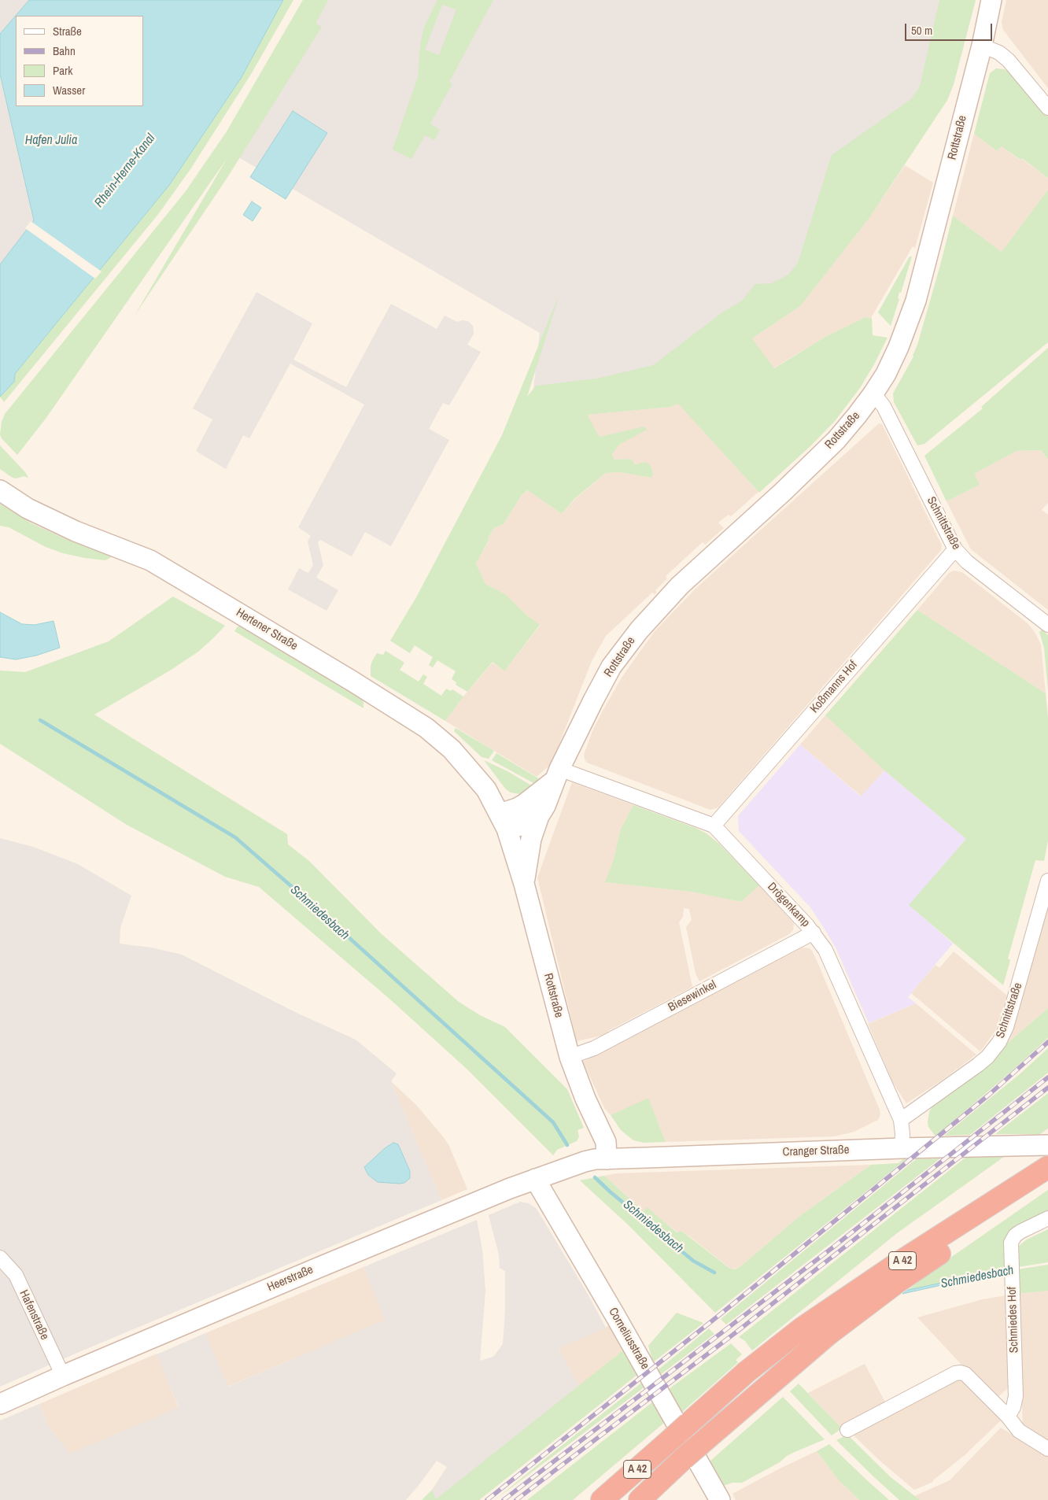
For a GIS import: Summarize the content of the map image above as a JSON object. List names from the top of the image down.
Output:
{
  "streets": {
    "highway": ["A 42"],
    "street": [
      "Rottstraße",
      "Schnittstraße",
      "Hertener Straße",
      "Koßmanns Hof",
      "Drögenkamp",
      "Biesewinkel",
      "Cranger Straße",
      "Heerstraße",
      "Hafenstraße",
      "Schmiedes Hof",
      "Corneliusstraße"
    ]
  },
  "crossings": [
    ["Rottstraße", "Schnittstraße"],
    ["Rottstraße", "Hertener Straße"],
    ["Rottstraße", "Drögenkamp"],
    ["Rottstraße", "Biesewinkel"],
    ["Rottstraße", "Cranger Straße"],
    ["Schnittstraße", "Koßmanns Hof"],
    ["Schnittstraße", "Drögenkamp"],
    ["Koßmanns Hof", "Drögenkamp"],
    ["Drögenkamp", "Biesewinkel"],
    ["Drögenkamp", "Cranger Straße"],
    ["Cranger Straße", "Heerstraße"],
    ["Heerstraße", "Hafenstraße"],
    ["Heerstraße", "Corneliusstraße"]
  ],
  "water": ["Hafen Julia", "Rhein-Herne-Kanal", "Schmiedesbach"],
  "legend": [
    "Straße",
    "Bahn",
    "Park",
    "Wasser"
  ],
  "scale_bar": "50 m"
}
